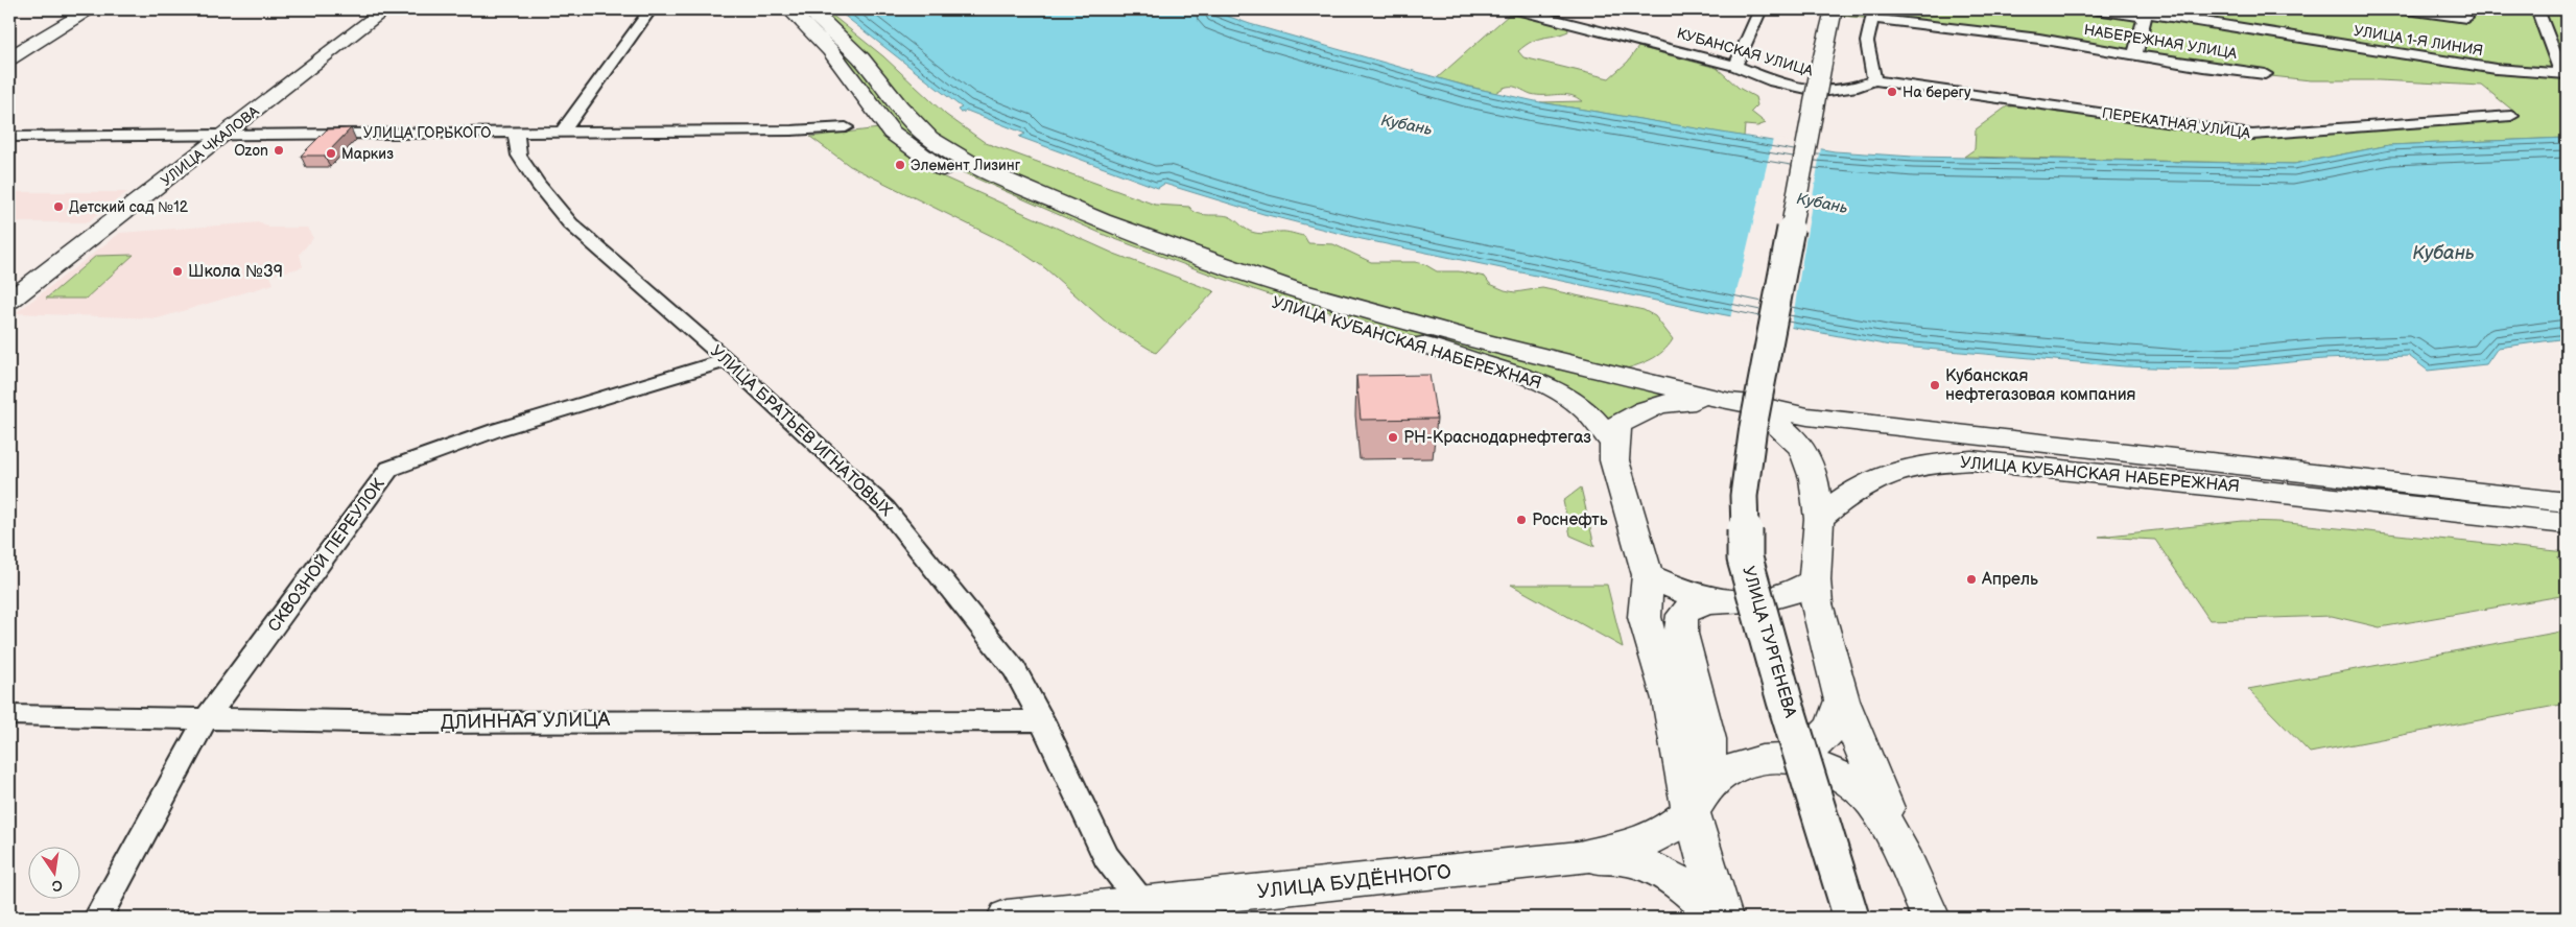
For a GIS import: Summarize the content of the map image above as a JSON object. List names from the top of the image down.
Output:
{
  "streets": {
    "main road": [
      "УЛИЦА ЧКАЛОВА",
      "УЛИЦА КУБАНСКАЯ НАБЕРЕЖНАЯ",
      "УЛИЦА ТУРГЕНЕВА",
      "УЛИЦА БУДЁННОГО"
    ],
    "street": [
      "УЛИЦА 1-Я ЛИНИЯ",
      "НАБЕРЕЖНАЯ УЛИЦА",
      "КУБАНСКАЯ УЛИЦА",
      "ПЕРЕКАТНАЯ УЛИЦА",
      "УЛИЦА ГОРЬКОГО",
      "УЛИЦА БРАТЬЕВ ИГНАТОВЫХ",
      "СКВОЗНОЙ ПЕРЕУЛОК",
      "ДЛИННАЯ УЛИЦА"
    ]
  },
  "crossings": [
    ["КУБАНСКАЯ УЛИЦА", "ПЕРЕКАТНАЯ УЛИЦА"],
    ["УЛИЦА ГОРЬКОГО", "УЛИЦА ЧКАЛОВА"],
    ["УЛИЦА ГОРЬКОГО", "УЛИЦА БРАТЬЕВ ИГНАТОВЫХ"],
    ["УЛИЦА БРАТЬЕВ ИГНАТОВЫХ", "СКВОЗНОЙ ПЕРЕУЛОК"],
    ["УЛИЦА БРАТЬЕВ ИГНАТОВЫХ", "ДЛИННАЯ УЛИЦА"],
    ["УЛИЦА БРАТЬЕВ ИГНАТОВЫХ", "УЛИЦА БУДЁННОГО"],
    ["СКВОЗНОЙ ПЕРЕУЛОК", "ДЛИННАЯ УЛИЦА"]
  ],
  "water": ["Кубань"],
  "places": [
    "На берегу",
    "Ozon",
    "Маркиз",
    "Элемент Лизинг",
    "Детский сад №12",
    "Школа №39",
    "Кубанская нефтегазовая компания",
    "РН-Краснодарнефтегаз",
    "Роснефть",
    "Апрель"
  ],
  "north": "bottom"
}
